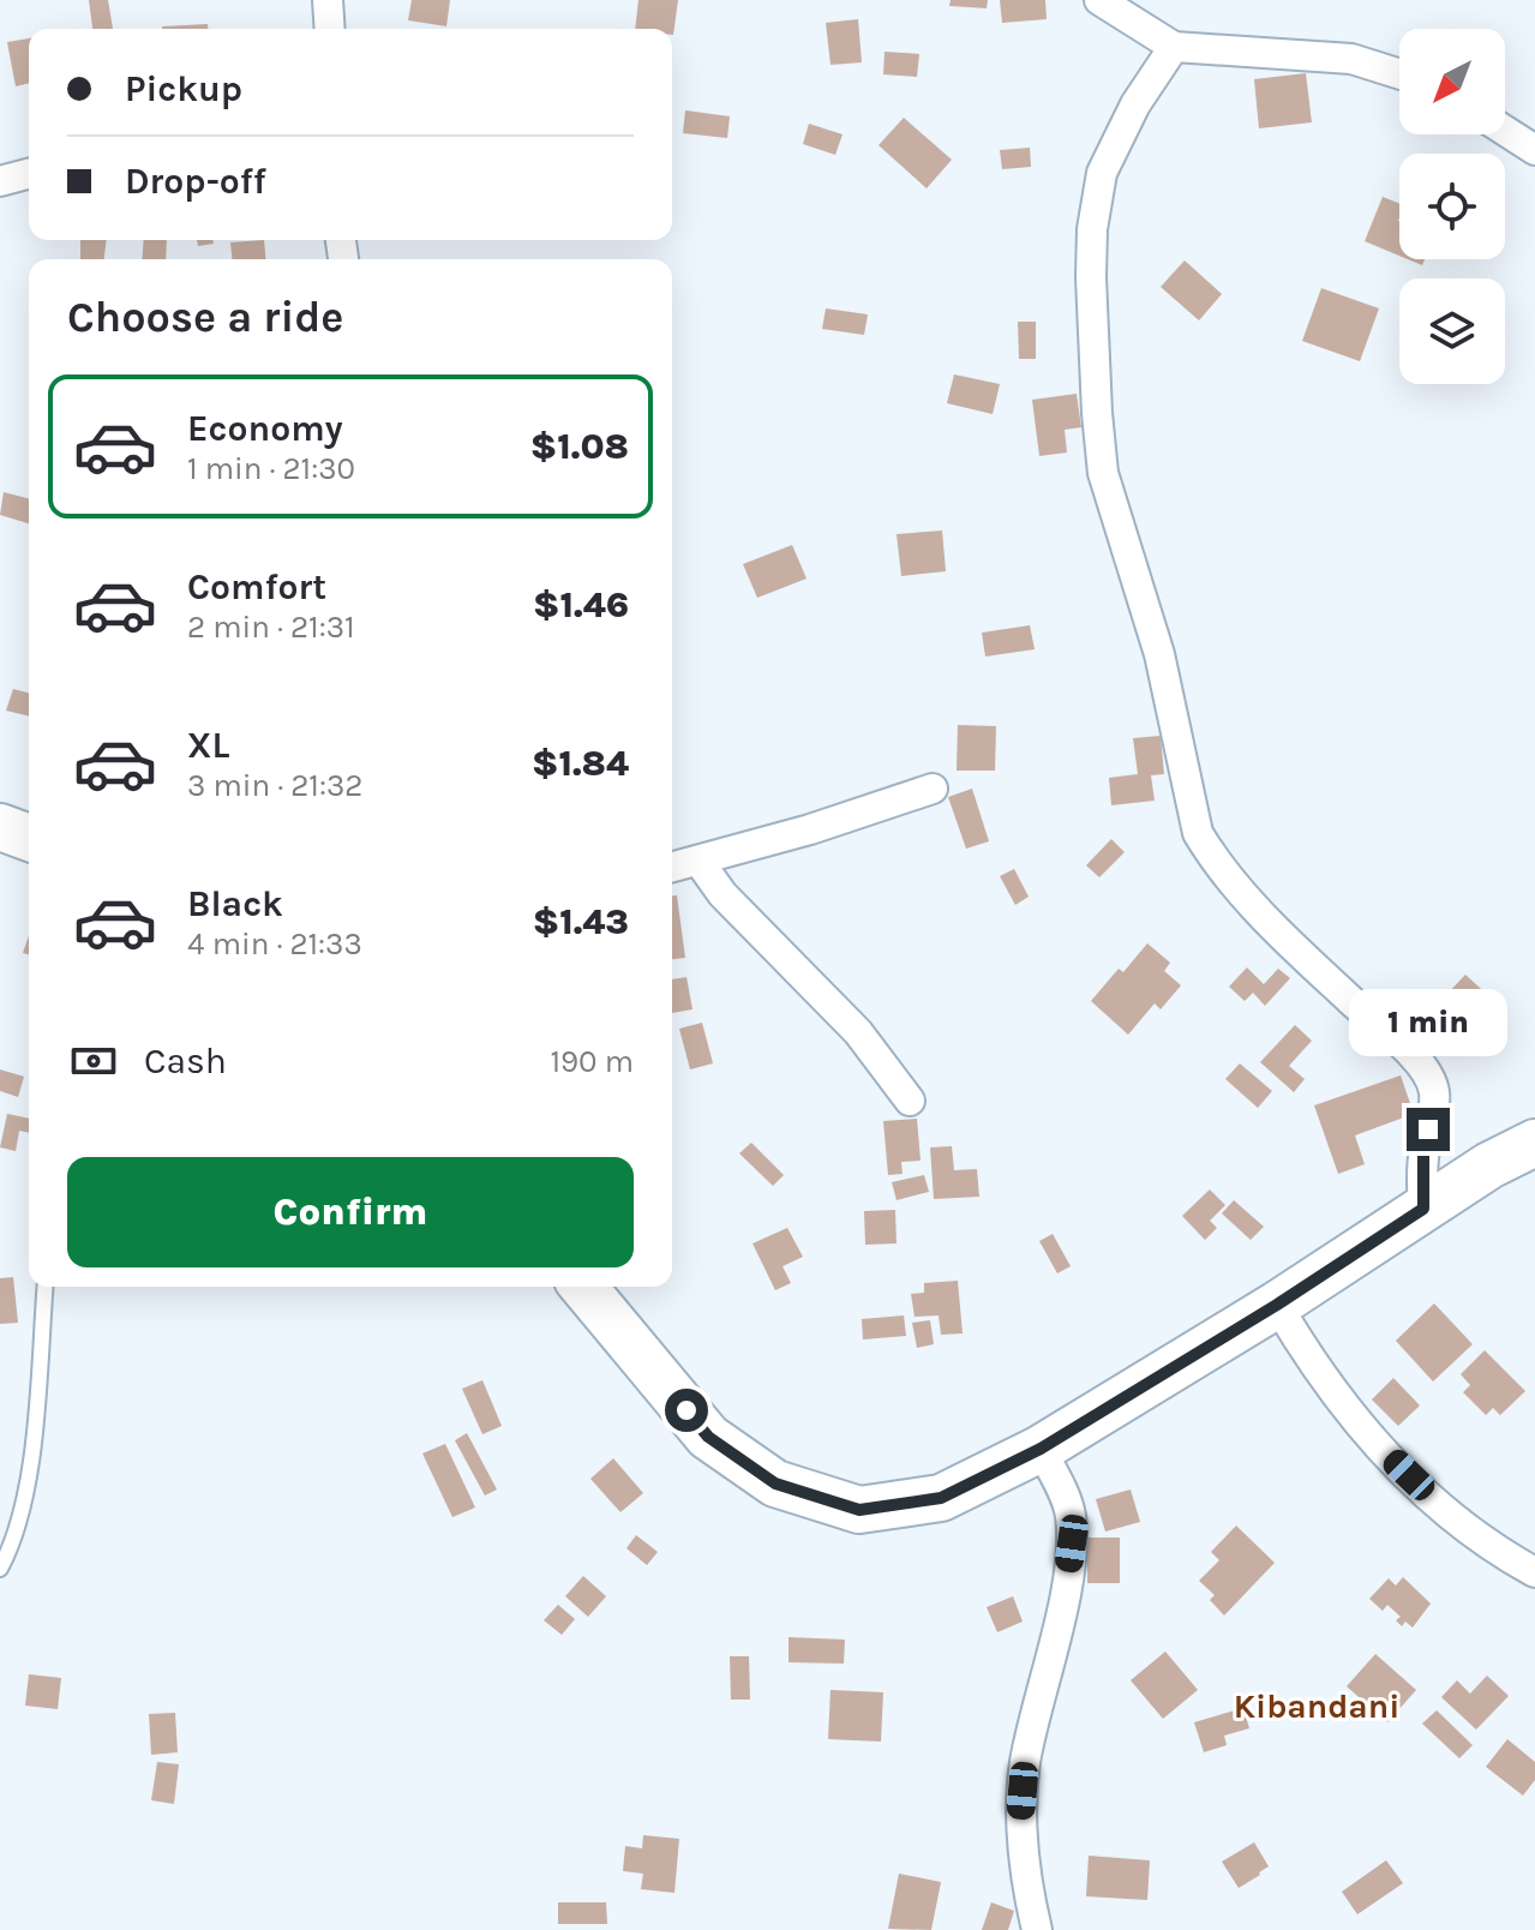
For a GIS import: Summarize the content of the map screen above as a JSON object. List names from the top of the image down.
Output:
{
  "districts": ["Kibandani"],
  "north": "bottom left",
  "page": {
    "banner": ["Pickup", "Drop-off"],
    "heading": "Choose a ride",
    "list": [
      {
        "name": "Economy",
        "note": "1 min · 21:30",
        "value": "$1.08"
      },
      {
        "name": "Comfort",
        "note": "2 min · 21:31",
        "value": "$1.46"
      },
      {
        "name": "XL",
        "note": "3 min · 21:32",
        "value": "$1.84"
      },
      {
        "name": "Black",
        "note": "4 min · 21:33",
        "value": "$1.43"
      }
    ],
    "bubble": "1 min",
    "pay": ["Cash", "190 m"],
    "buttons": "Confirm"
  }
}
